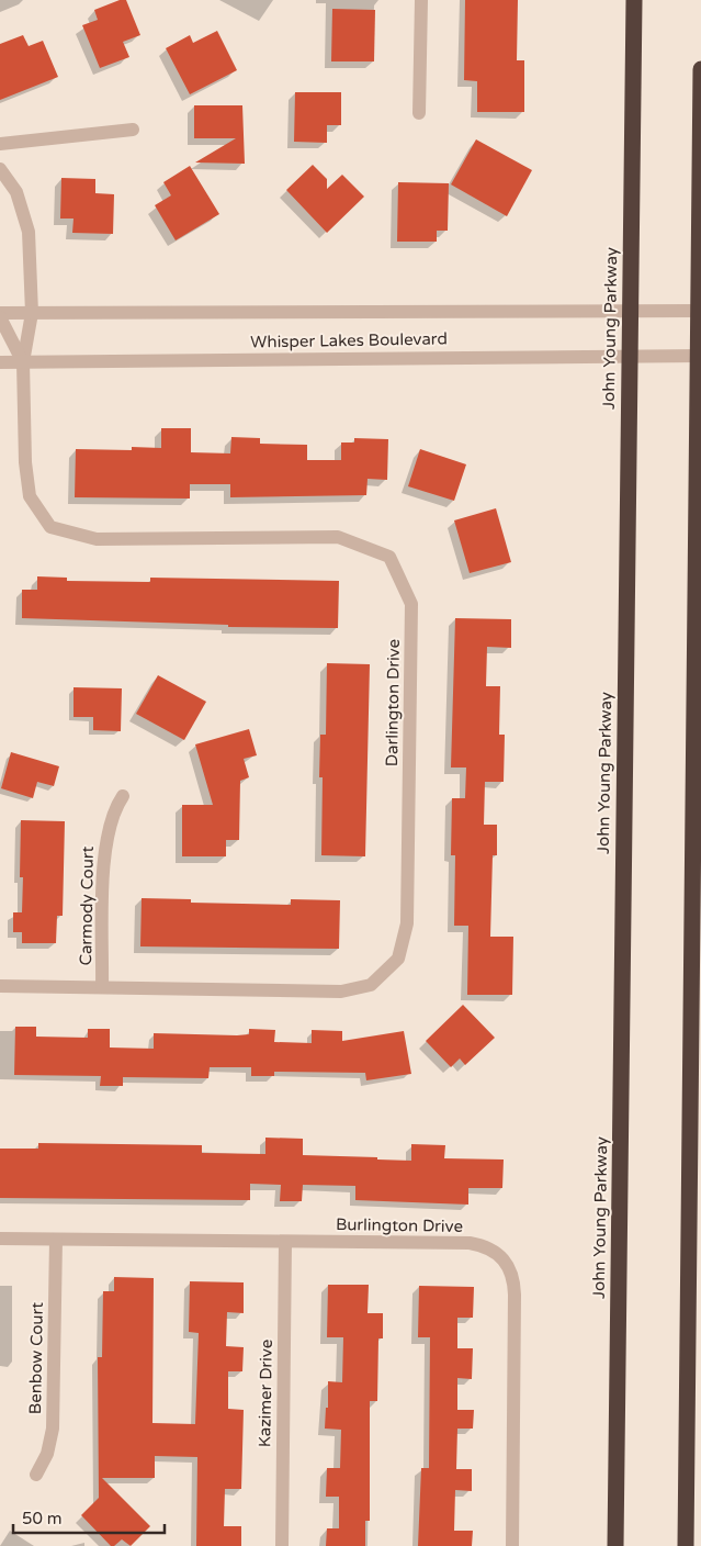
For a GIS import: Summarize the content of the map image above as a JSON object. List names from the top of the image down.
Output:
{
  "streets": {
    "highway": ["John Young Parkway"],
    "street": [
      "Whisper Lakes Boulevard",
      "Darlington Drive",
      "Carmody Court",
      "Burlington Drive",
      "Benbow Court",
      "Kazimer Drive"
    ]
  },
  "crossings": [
    ["John Young Parkway", "Whisper Lakes Boulevard"],
    ["Whisper Lakes Boulevard", "Darlington Drive"],
    ["Darlington Drive", "Carmody Court"],
    ["Burlington Drive", "Benbow Court"],
    ["Burlington Drive", "Kazimer Drive"]
  ],
  "scale_bar": "50 m"
}
